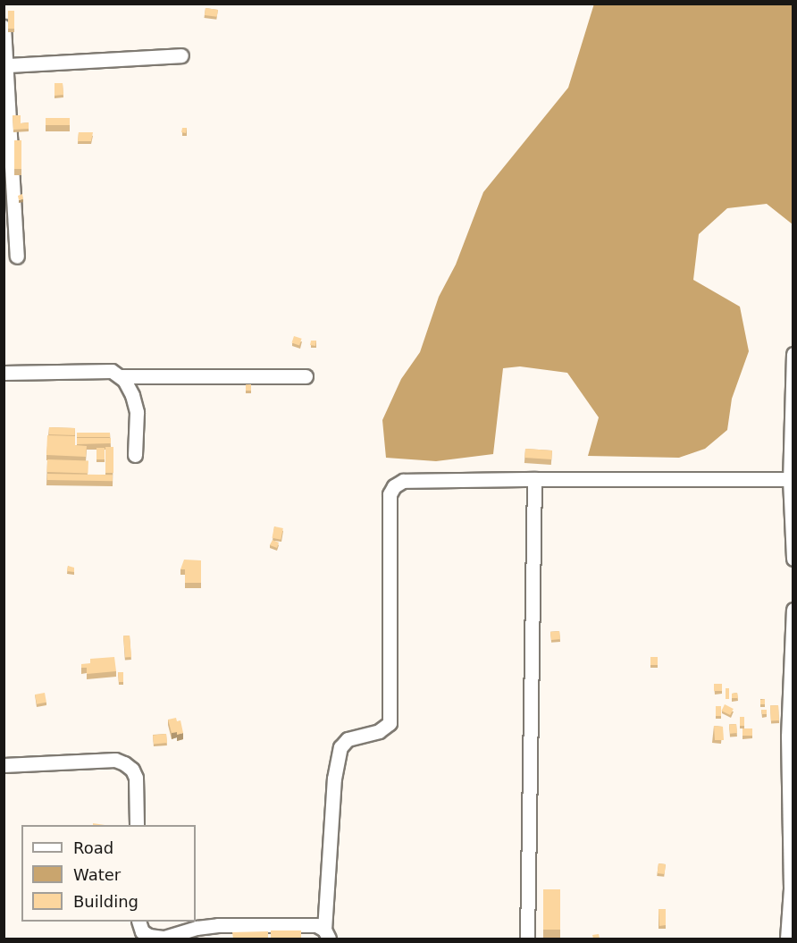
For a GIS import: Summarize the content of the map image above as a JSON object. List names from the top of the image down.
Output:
{
  "legend": ["Road", "Water", "Building"]
}
